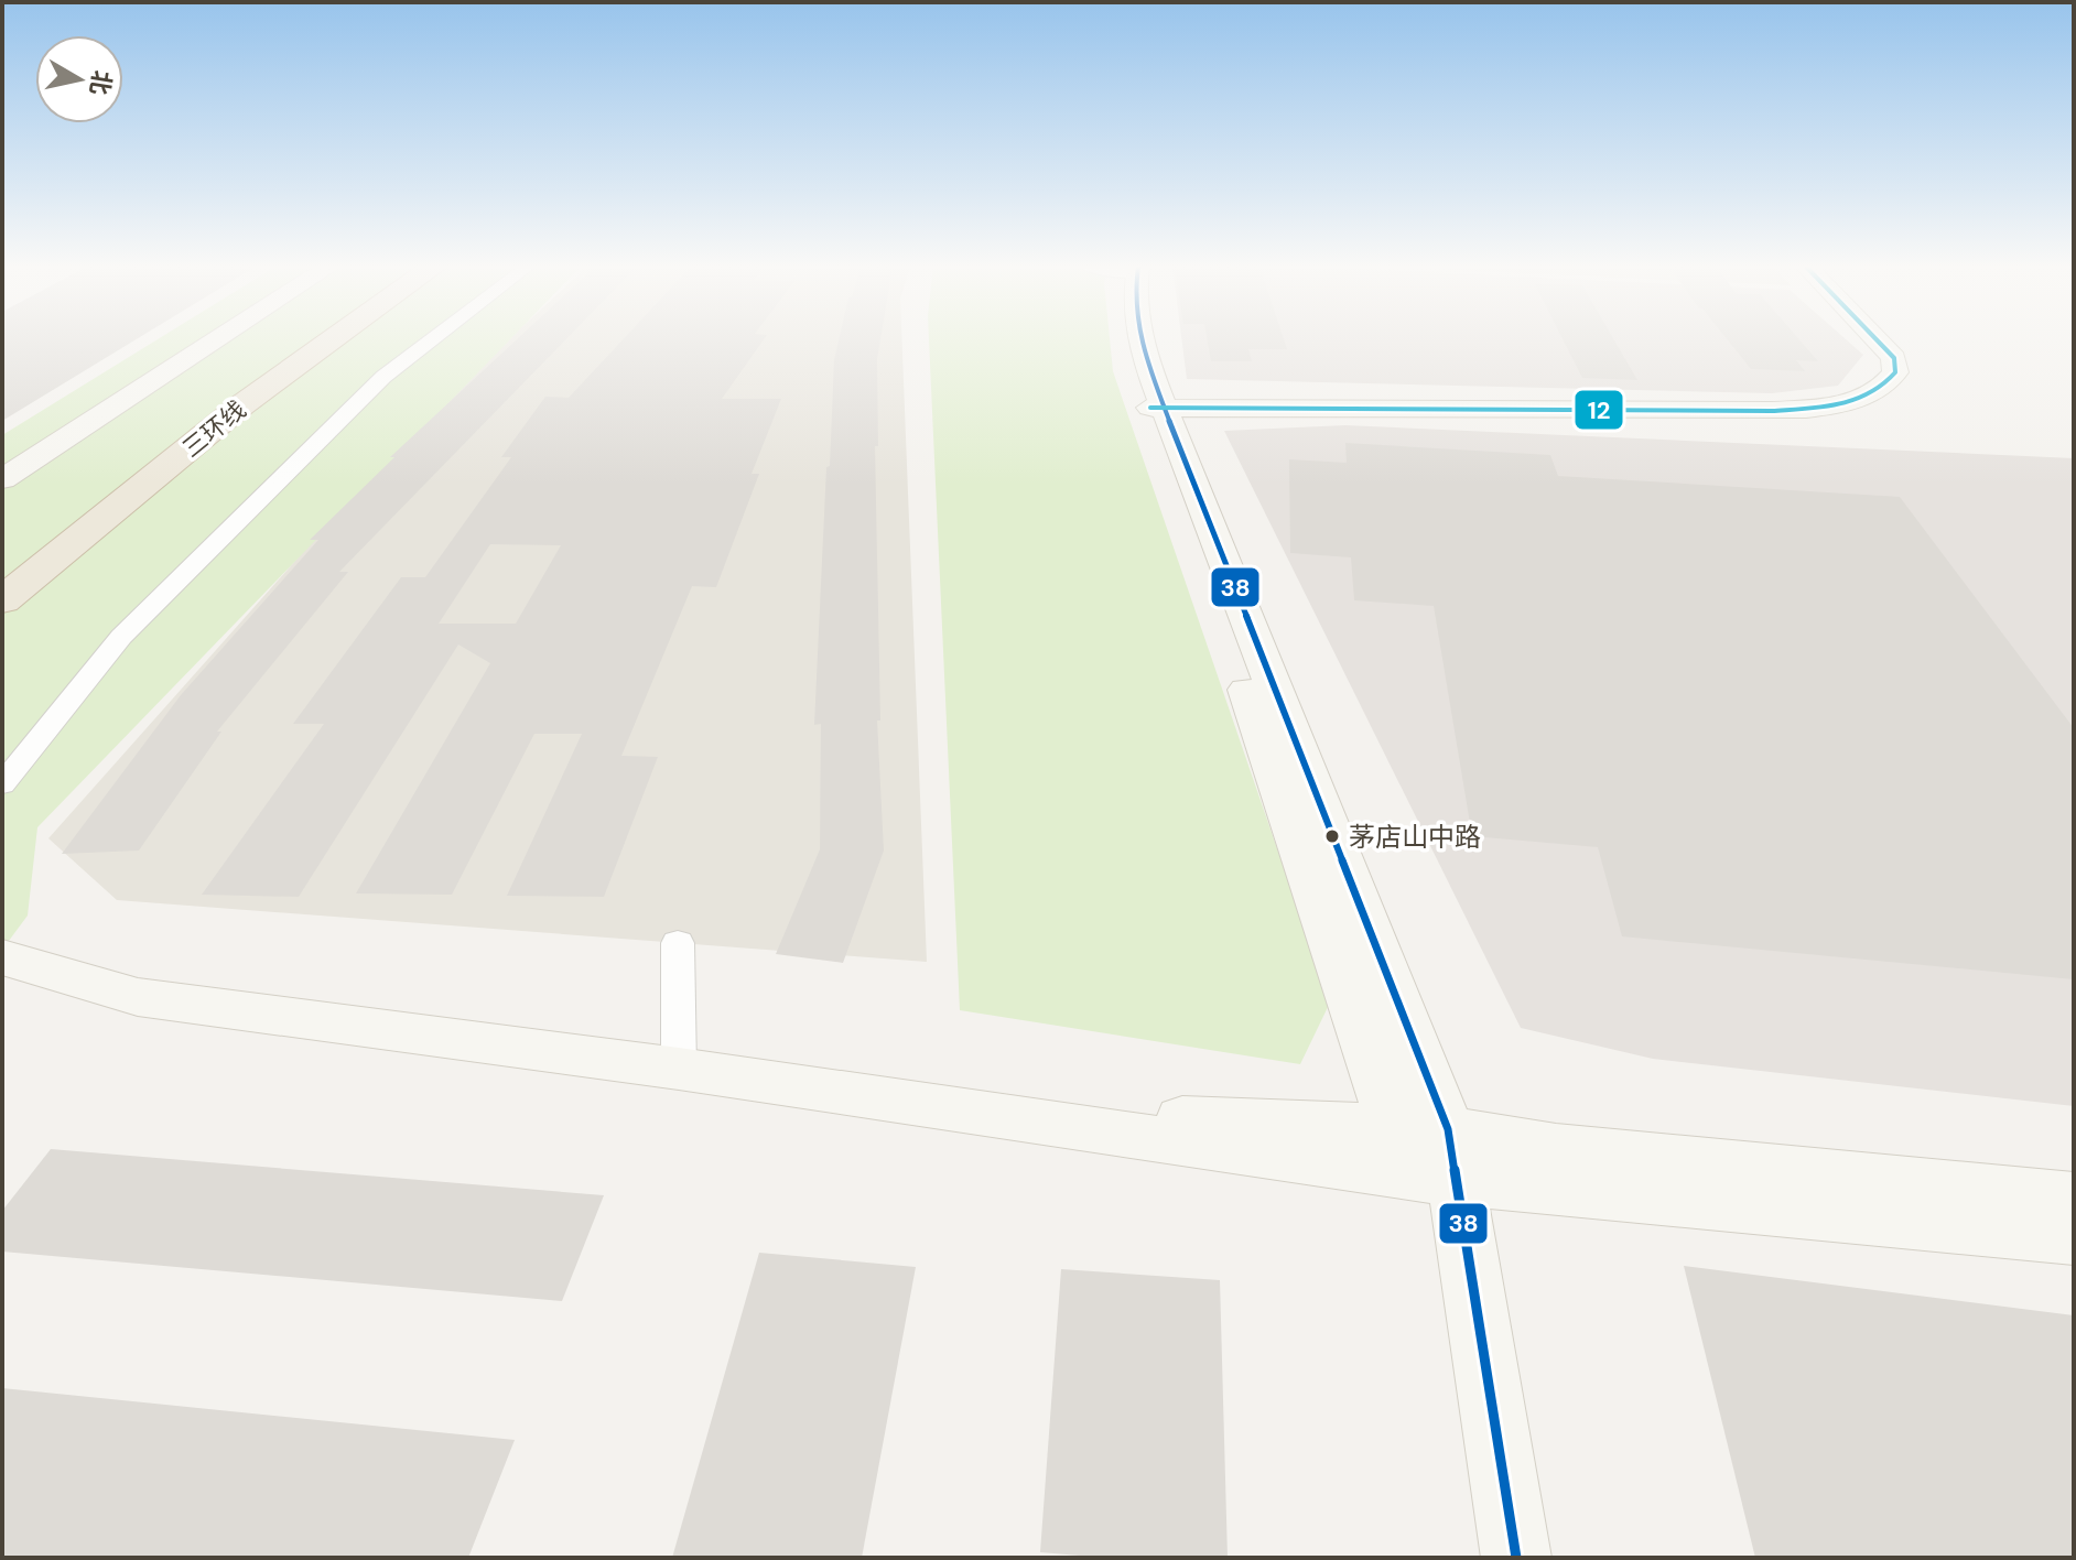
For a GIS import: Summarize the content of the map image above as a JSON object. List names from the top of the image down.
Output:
{
  "streets": {
    "highway": ["三环线"]
  },
  "places": ["茅店山中路"],
  "lines": ["transit line 38", "transit line 12"],
  "north": "right"
}
